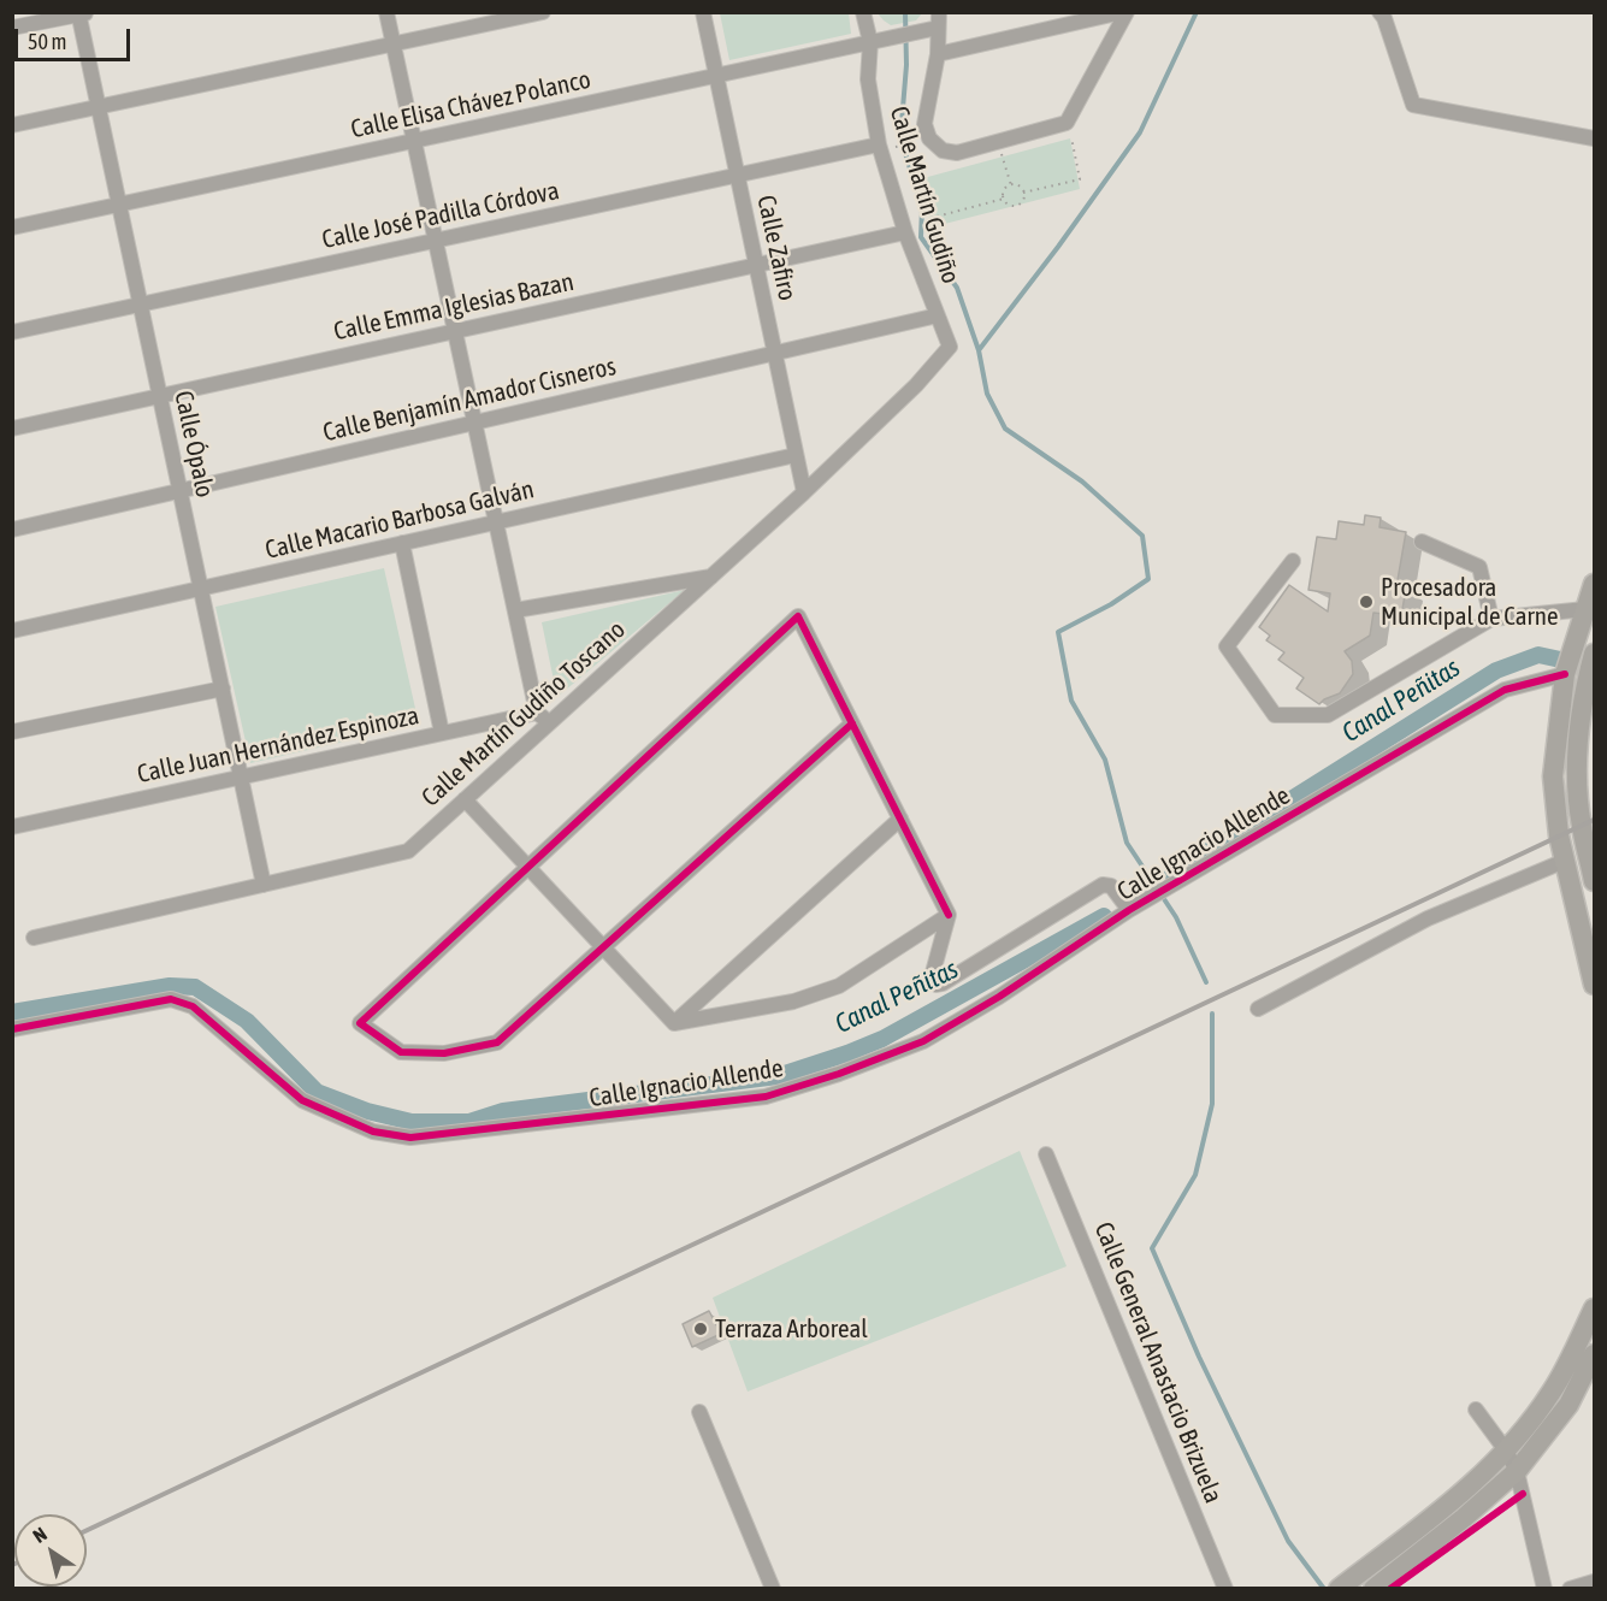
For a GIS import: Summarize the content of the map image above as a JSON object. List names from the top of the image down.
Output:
{
  "streets": {
    "street": [
      "Calle Elisa Chávez Polanco",
      "Calle Martín Gudiño",
      "Calle José Padilla Córdova",
      "Calle Zafiro",
      "Calle Emma Iglesias Bazan",
      "Calle Benjamín Amador Cisneros",
      "Calle Ópalo",
      "Calle Macario Barbosa Galván",
      "Calle Martín Gudiño Toscano",
      "Calle Juan Hernández Espinoza",
      "Calle Ignacio Allende",
      "Calle General Anastacio Brizuela"
    ]
  },
  "crossings": [
    ["Calle Elisa Chávez Polanco", "Calle Martín Gudiño"],
    ["Calle Elisa Chávez Polanco", "Calle Zafiro"],
    ["Calle Elisa Chávez Polanco", "Calle Ópalo"],
    ["Calle Martín Gudiño", "Calle José Padilla Córdova"],
    ["Calle Martín Gudiño", "Calle Emma Iglesias Bazan"],
    ["Calle Martín Gudiño", "Calle Benjamín Amador Cisneros"],
    ["Calle Martín Gudiño", "Calle Martín Gudiño Toscano"],
    ["Calle José Padilla Córdova", "Calle Zafiro"],
    ["Calle José Padilla Córdova", "Calle Ópalo"],
    ["Calle Zafiro", "Calle Emma Iglesias Bazan"],
    ["Calle Zafiro", "Calle Benjamín Amador Cisneros"],
    ["Calle Zafiro", "Calle Macario Barbosa Galván"],
    ["Calle Zafiro", "Calle Martín Gudiño Toscano"],
    ["Calle Emma Iglesias Bazan", "Calle Ópalo"],
    ["Calle Benjamín Amador Cisneros", "Calle Ópalo"],
    ["Calle Ópalo", "Calle Macario Barbosa Galván"],
    ["Calle Ópalo", "Calle Martín Gudiño Toscano"],
    ["Calle Ópalo", "Calle Juan Hernández Espinoza"]
  ],
  "water": ["Canal Peñitas"],
  "places": ["Procesadora Municipal de Carne", "Terraza Arboreal"],
  "scale_bar": "50 m",
  "north": "top left"
}
